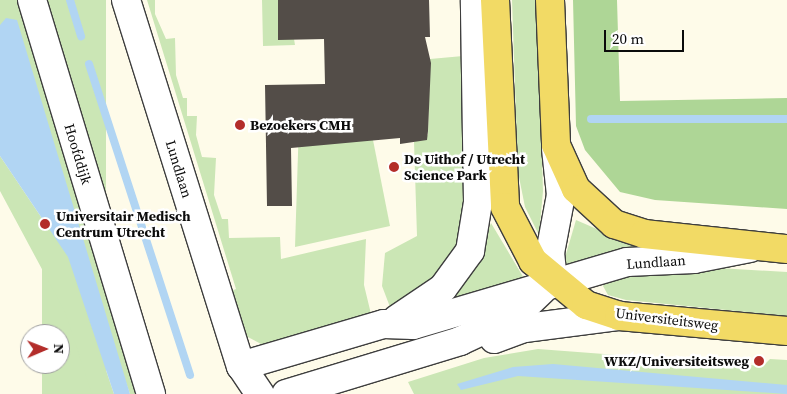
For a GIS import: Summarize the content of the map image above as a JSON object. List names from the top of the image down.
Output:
{
  "streets": {
    "main road": ["Universiteitsweg"],
    "street": ["Hoofddijk", "Lundlaan"]
  },
  "crossings": [
    ["Lundlaan", "Universiteitsweg"]
  ],
  "places": [
    "Bezoekers CMH",
    "De Uithof / Utrecht Science Park",
    "Universitair Medisch Centrum Utrecht",
    "WKZ/Universiteitsweg"
  ],
  "scale_bar": "20 m",
  "north": "right"
}
